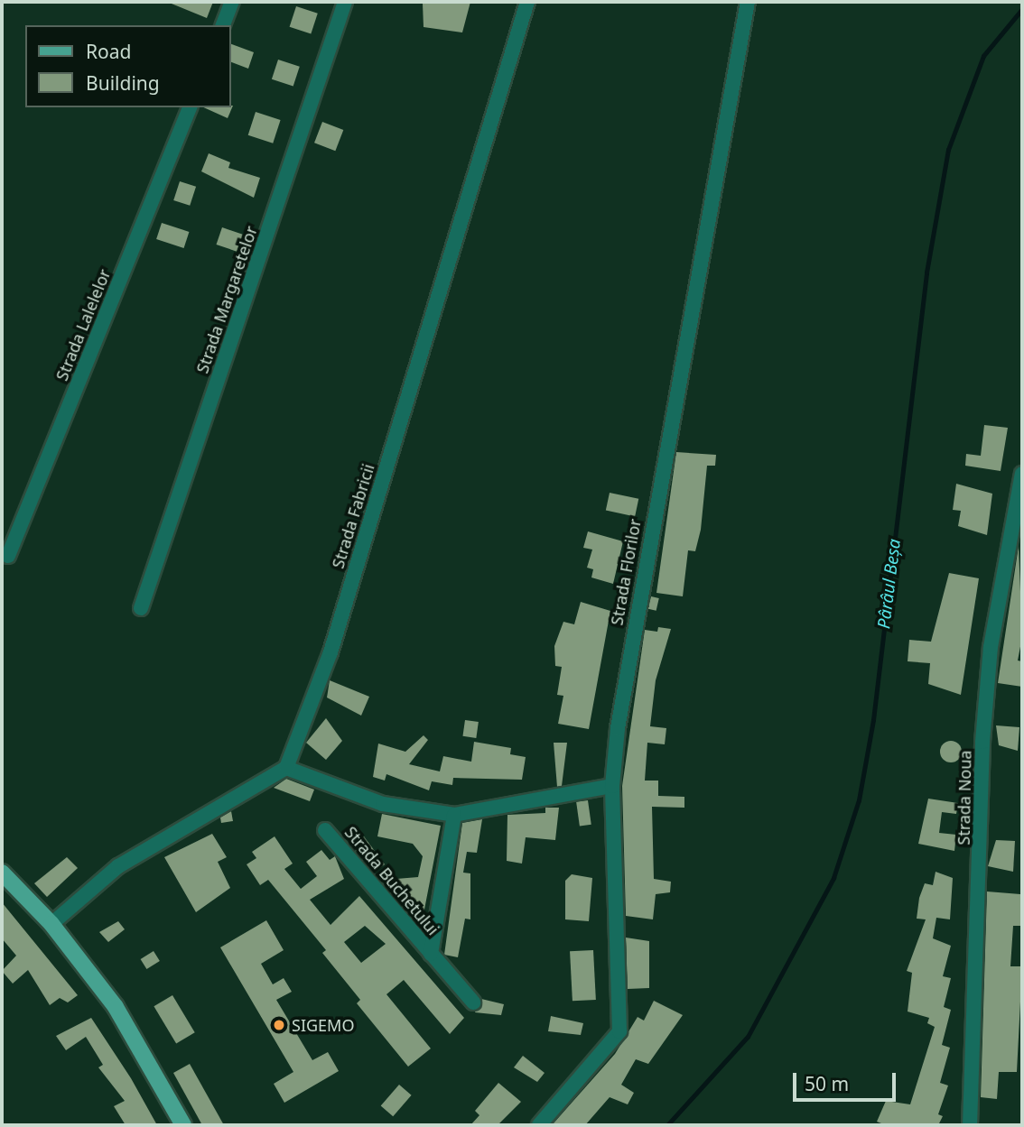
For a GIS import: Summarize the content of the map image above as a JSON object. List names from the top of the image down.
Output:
{
  "streets": {
    "street": [
      "Strada Margaretelor",
      "Strada Lalelelor",
      "Strada Fabricii",
      "Strada Florilor",
      "Strada Noua",
      "Strada Buchetului"
    ]
  },
  "water": ["Pârâul Beșa"],
  "places": ["SIGEMO"],
  "legend": ["Road", "Building"],
  "scale_bar": "50 m"
}
